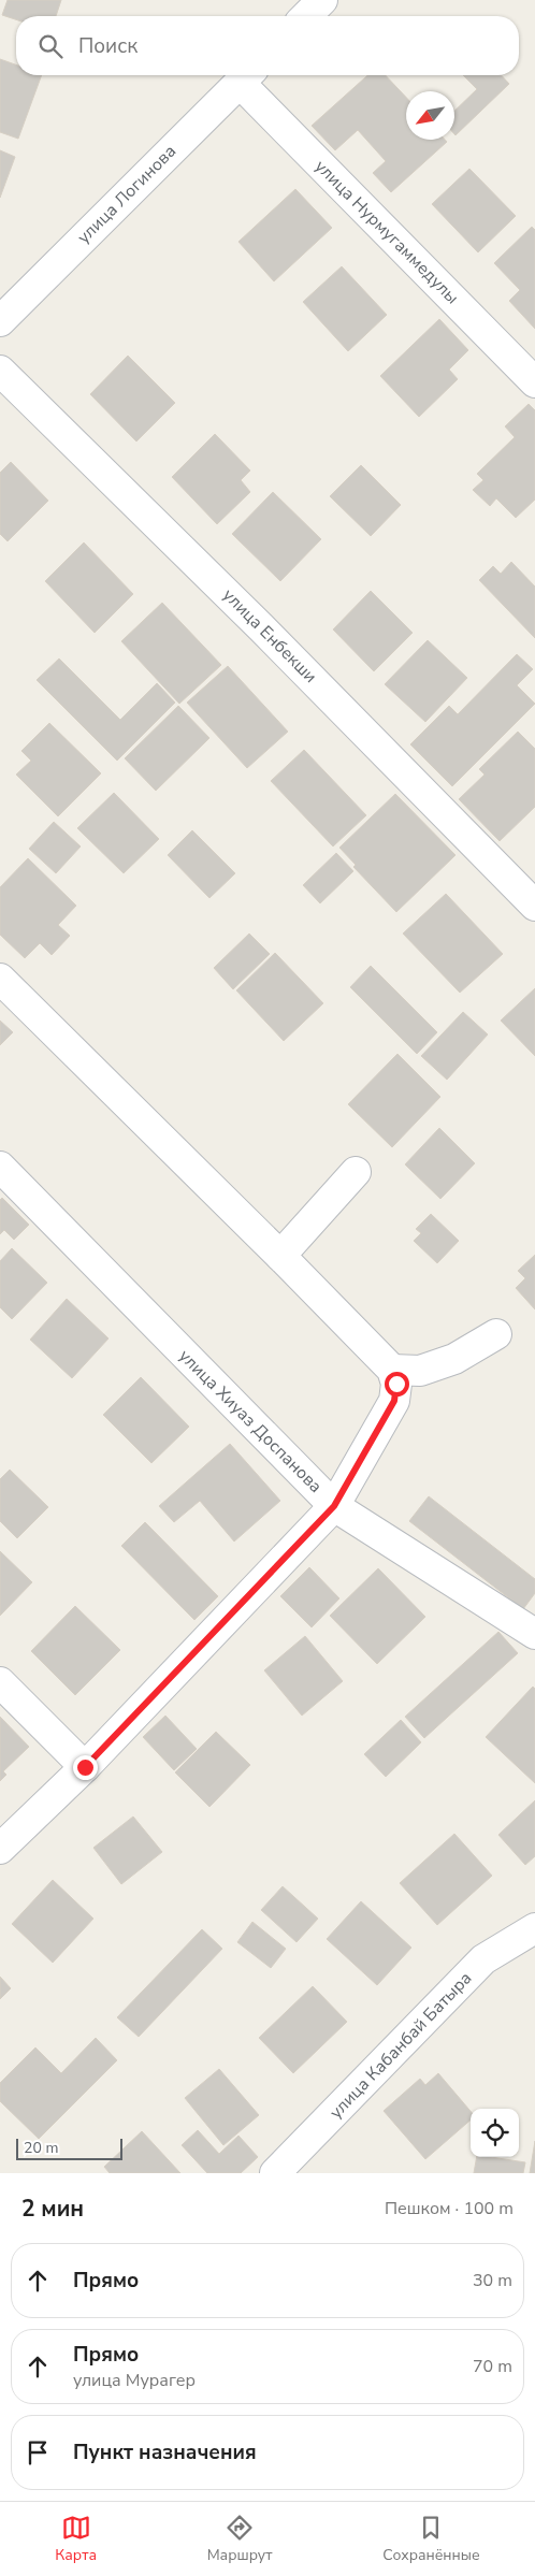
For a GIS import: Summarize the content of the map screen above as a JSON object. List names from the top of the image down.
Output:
{
  "streets": {
    "street": [
      "улица Логинова",
      "улица Нурмугаммедулы",
      "улица Енбекши",
      "улица Хиуаз Доспанова",
      "улица Кабанбай Батыра"
    ]
  },
  "crossings": [
    ["улица Логинова", "улица Нурмугаммедулы"]
  ],
  "scale_bar": "20 m",
  "north": "bottom left",
  "page": {
    "search": "Поиск",
    "scale": "20 m",
    "heading": ["2 мин", "Пешком · 100 m"],
    "list": [
      ["Прямо", "30 m"],
      ["Прямо", "улица Мурагер", "70 m"],
      "Пункт назначения"
    ],
    "nav": ["Карта", "Маршрут", "Сохранённые"]
  }
}
